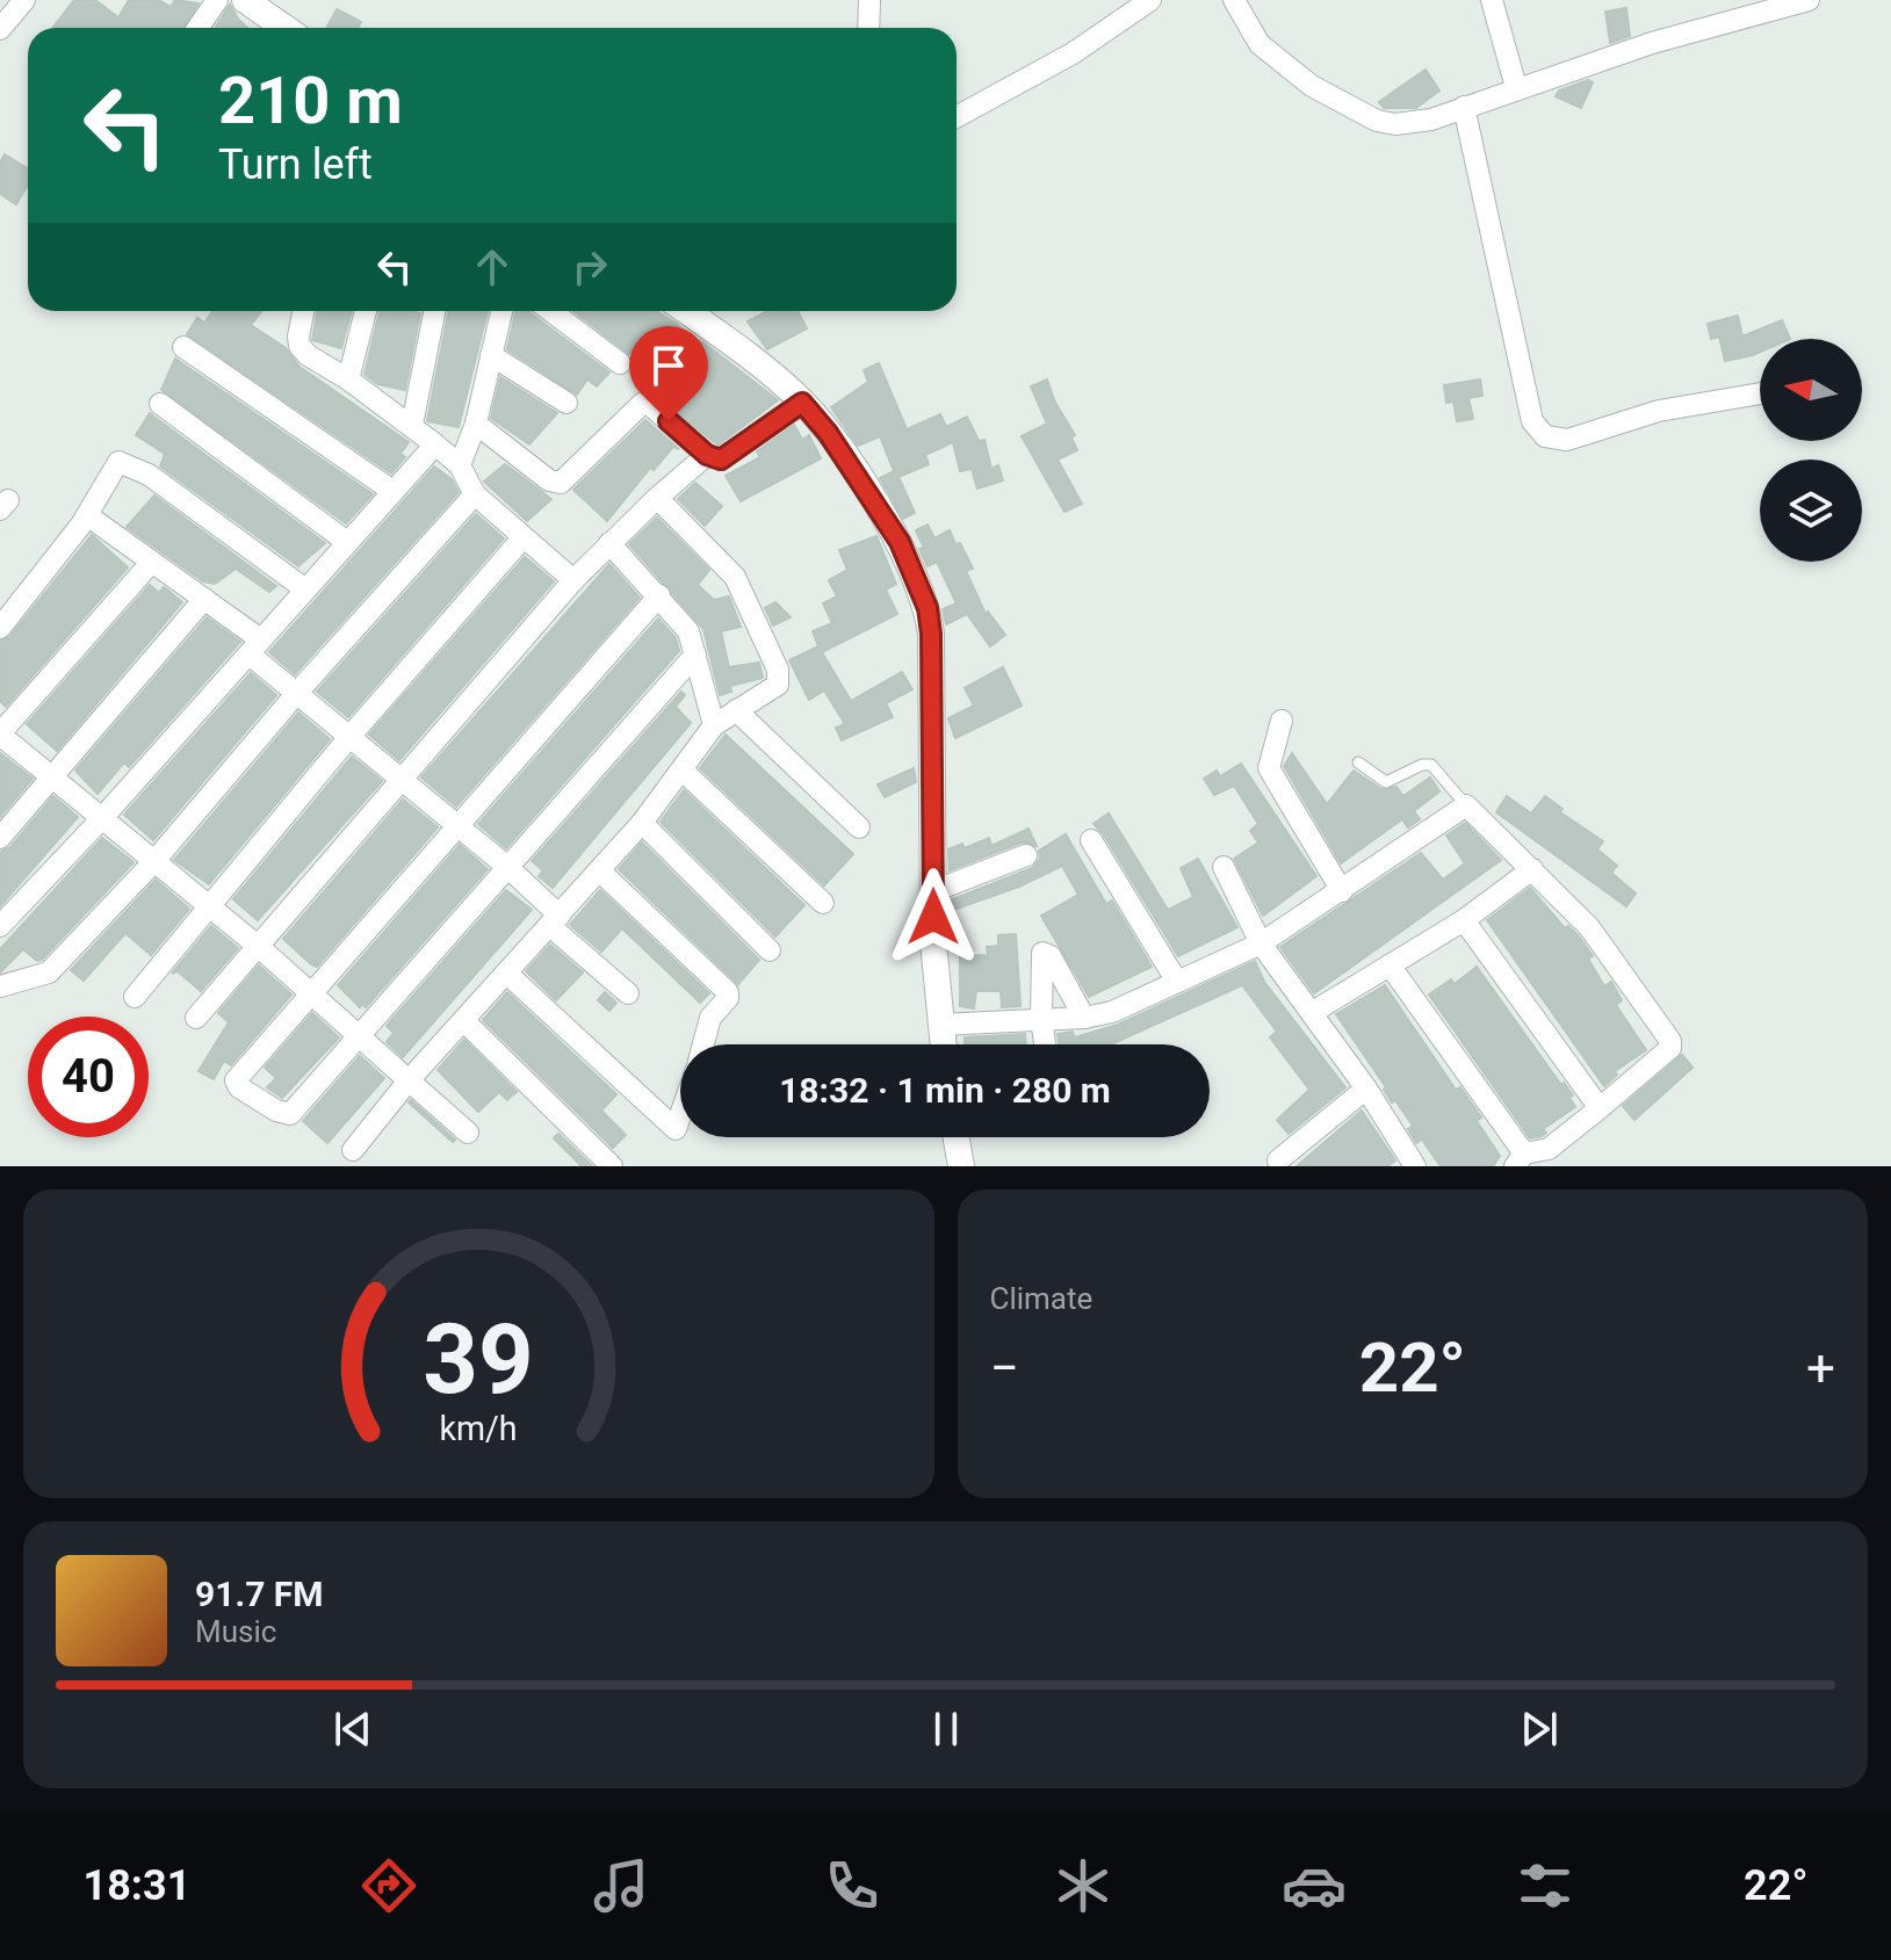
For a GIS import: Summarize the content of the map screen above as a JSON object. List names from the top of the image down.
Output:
{
  "north": "left",
  "page": {
    "turn": ["210 m", "Turn left"],
    "limit": "40",
    "trip": "18:32 · 1 min · 280 m",
    "tile": "Climate",
    "heat": ["−", "22°", "+"],
    "song": ["91.7 FM", "Music"],
    "tabs": ["18:31", "22°"],
    "gauge": ["39", "km/h"]
  }
}
